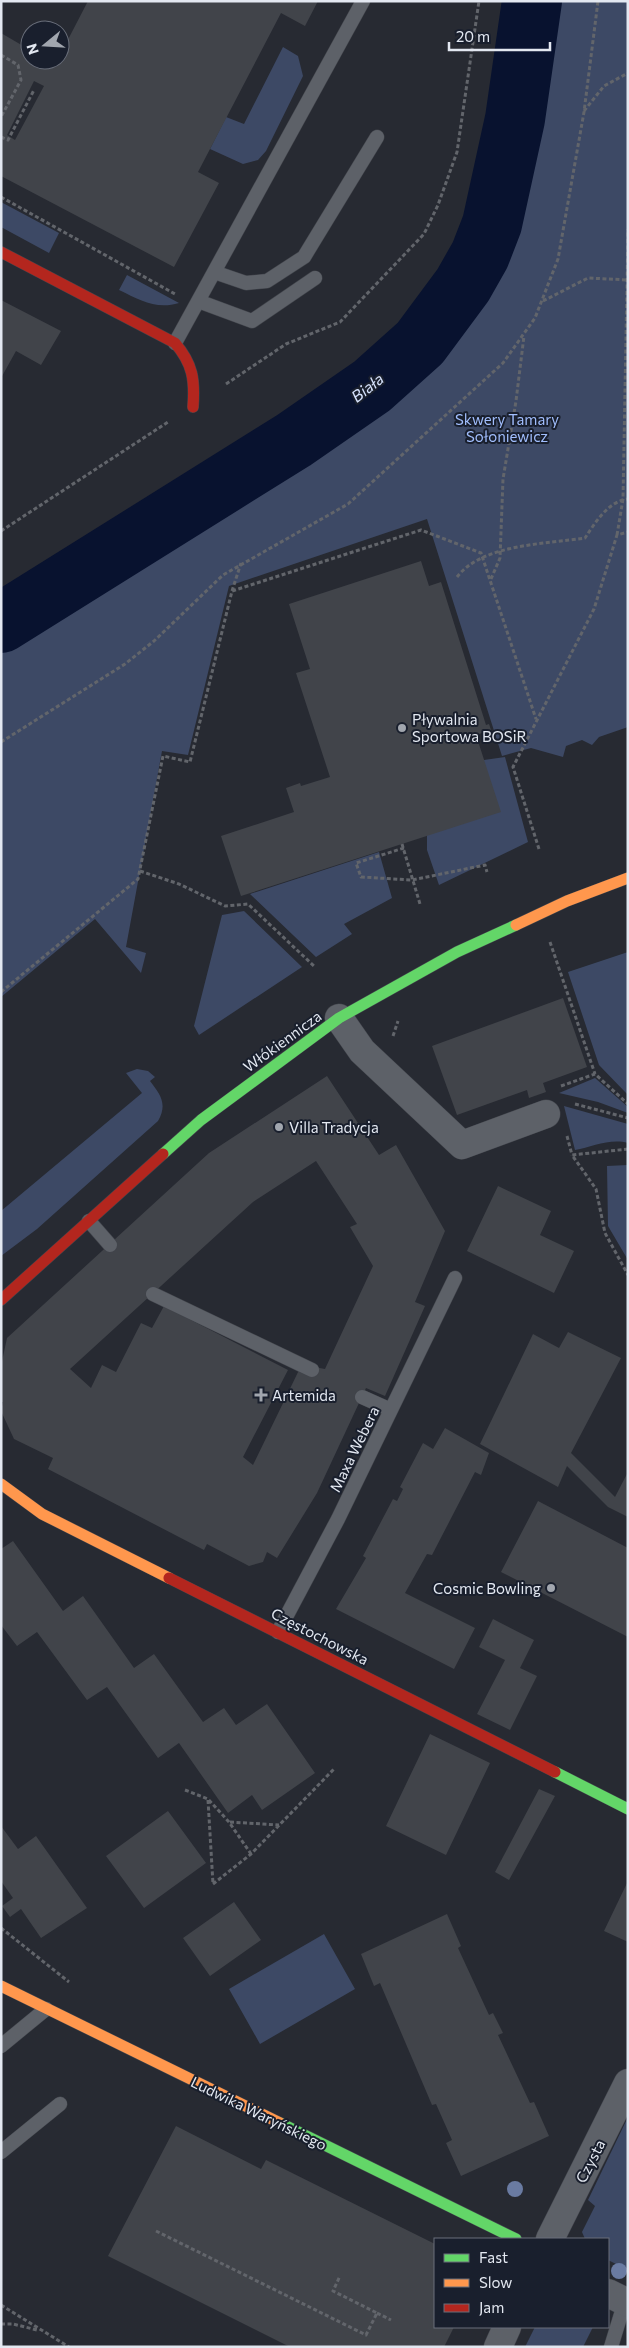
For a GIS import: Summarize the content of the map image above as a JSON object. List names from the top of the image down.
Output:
{
  "streets": {
    "street": [
      "Włókiennicza",
      "Częstochowska",
      "Ludwika Waryńskiego",
      "Czysta"
    ],
    "lane": ["Maxa Webera"]
  },
  "crossings": [
    ["Maxa Webera", "Częstochowska"]
  ],
  "water": ["Biała"],
  "parks": ["Skwery Tamary Sołoniewicz"],
  "places": {
    "other": ["Pływalnia Sportowa BOSiR", "Villa Tradycja", "Cosmic Bowling"],
    "health": ["Artemida"]
  },
  "legend": ["Fast", "Slow", "Jam"],
  "scale_bar": "20 m",
  "north": "left"
}
